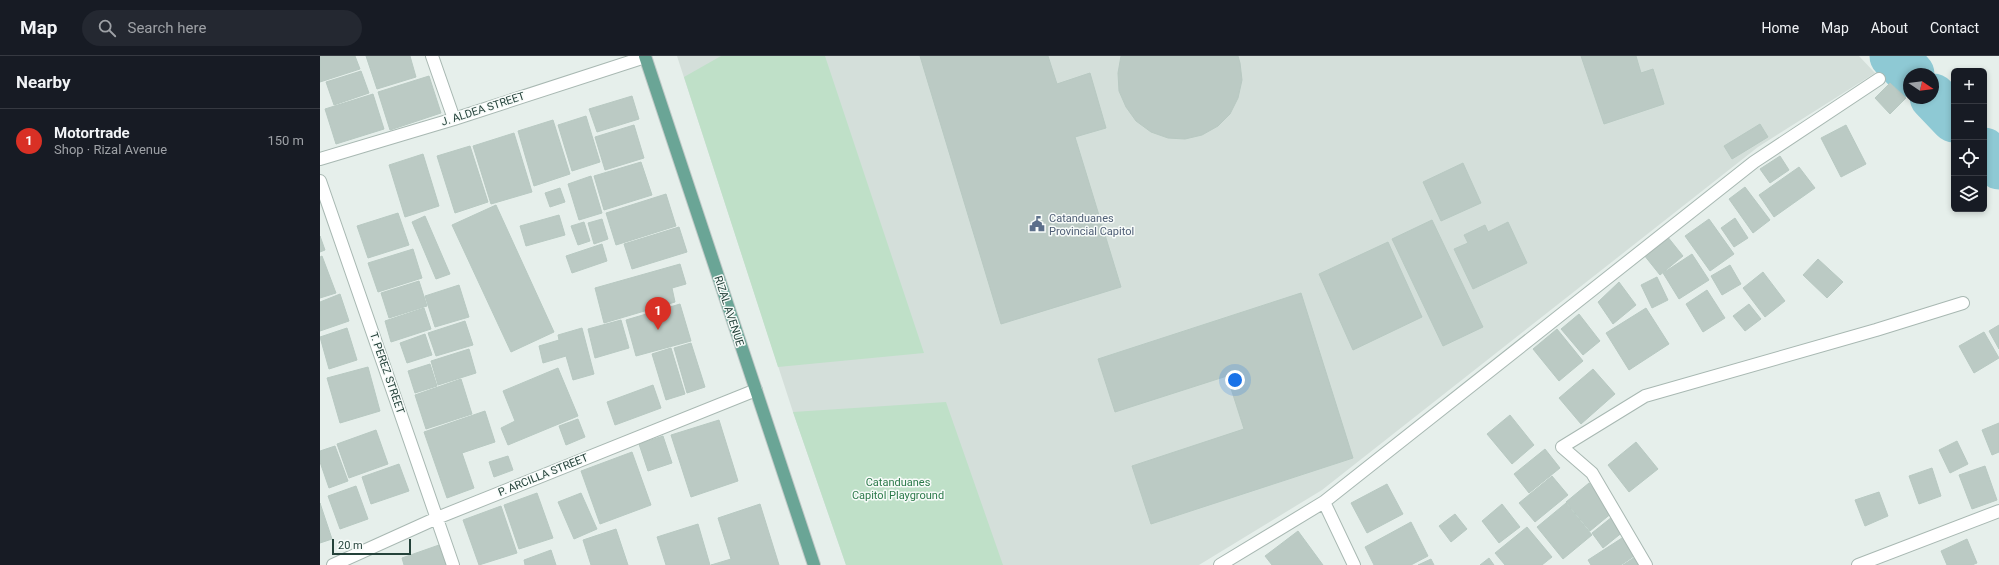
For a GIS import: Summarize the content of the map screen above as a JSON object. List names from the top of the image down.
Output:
{
  "streets": {
    "main road": ["RIZAL AVENUE"],
    "street": ["J. ALDEA STREET", "T. PEREZ STREET", "P. ARCILLA STREET"]
  },
  "crossings": [
    ["J. ALDEA STREET", "RIZAL AVENUE"],
    ["RIZAL AVENUE", "P. ARCILLA STREET"],
    ["T. PEREZ STREET", "P. ARCILLA STREET"]
  ],
  "parks": ["Catanduanes Capitol Playground"],
  "places": {
    "public building": ["Catanduanes Provincial Capitol"]
  },
  "scale_bar": "20 m",
  "north": "right",
  "page": {
    "header": "Map",
    "search": "Search here",
    "nav": [
      "Home",
      "Map",
      "About",
      "Contact"
    ],
    "heading": "Nearby",
    "map_buttons": ["+", "−"],
    "list": [
      {
        "mark": "1",
        "name": "Motortrade",
        "note": "Shop · Rizal Avenue",
        "value": "150 m"
      }
    ],
    "pins": "1",
    "scale": "20 m"
  }
}
